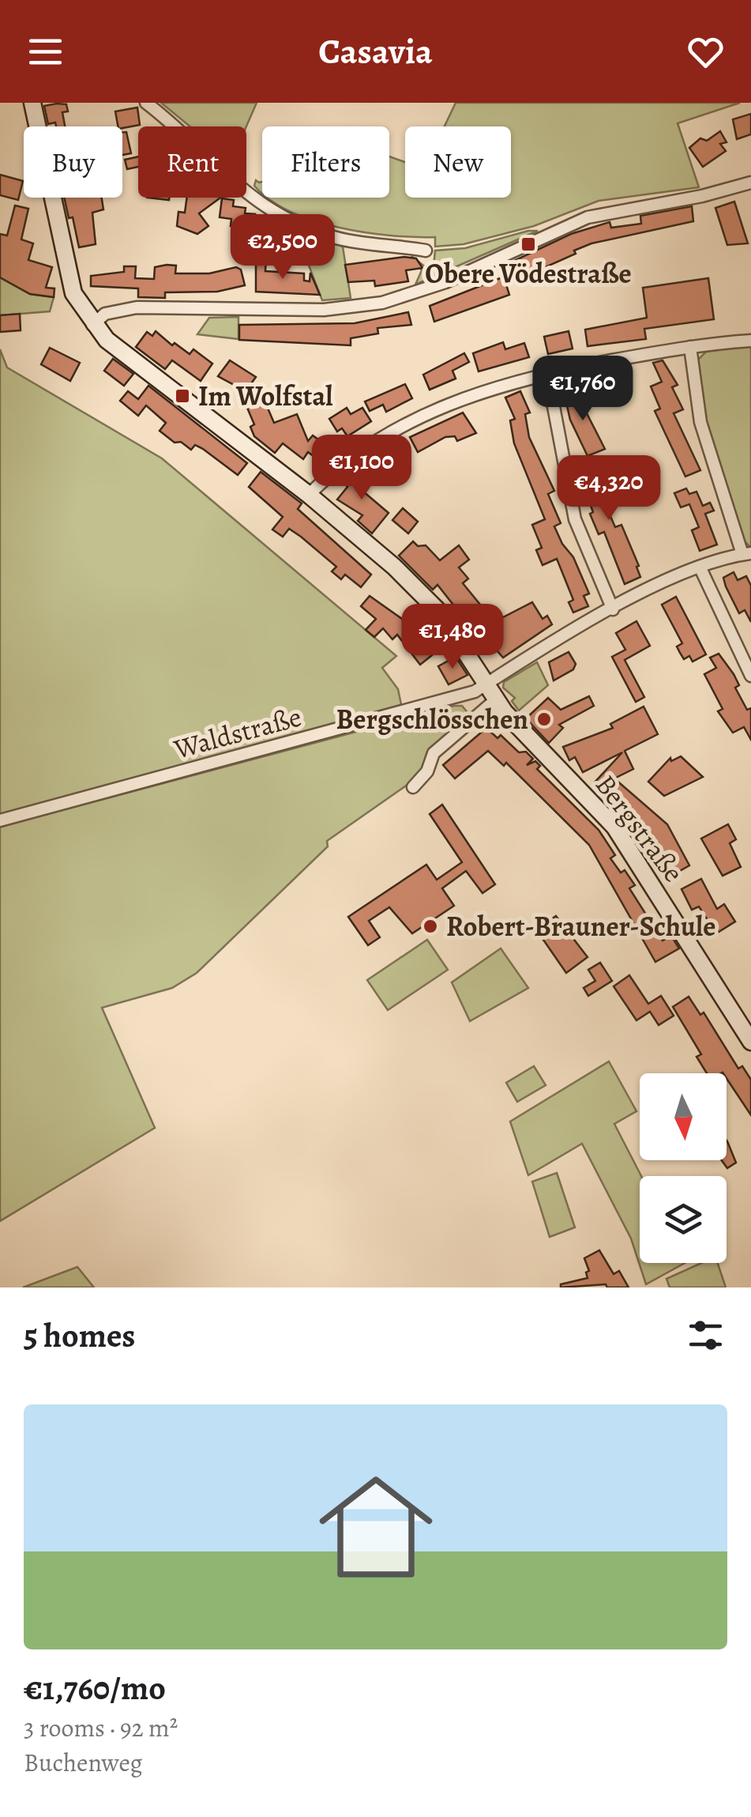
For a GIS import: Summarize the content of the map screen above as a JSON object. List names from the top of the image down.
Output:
{
  "streets": {
    "street": ["Waldstraße", "Bergstraße"]
  },
  "crossings": [
    ["Waldstraße", "Bergstraße"]
  ],
  "places": {
    "transit": ["Obere Vödestraße", "Im Wolfstal"],
    "other": ["Bergschlösschen", "Robert-Brauner-Schule"]
  },
  "north": "bottom",
  "page": {
    "header": "Casavia",
    "chip": [
      "Buy",
      "Rent",
      "Filters",
      "New"
    ],
    "price": [
      "€2,500",
      "€1,760",
      "€1,100",
      "€4,320",
      "€1,480"
    ],
    "heading": "5 homes",
    "list": [
      {
        "name": "€1,760/mo",
        "note": "3 rooms · 92 m² · Buchenweg"
      }
    ]
  }
}
